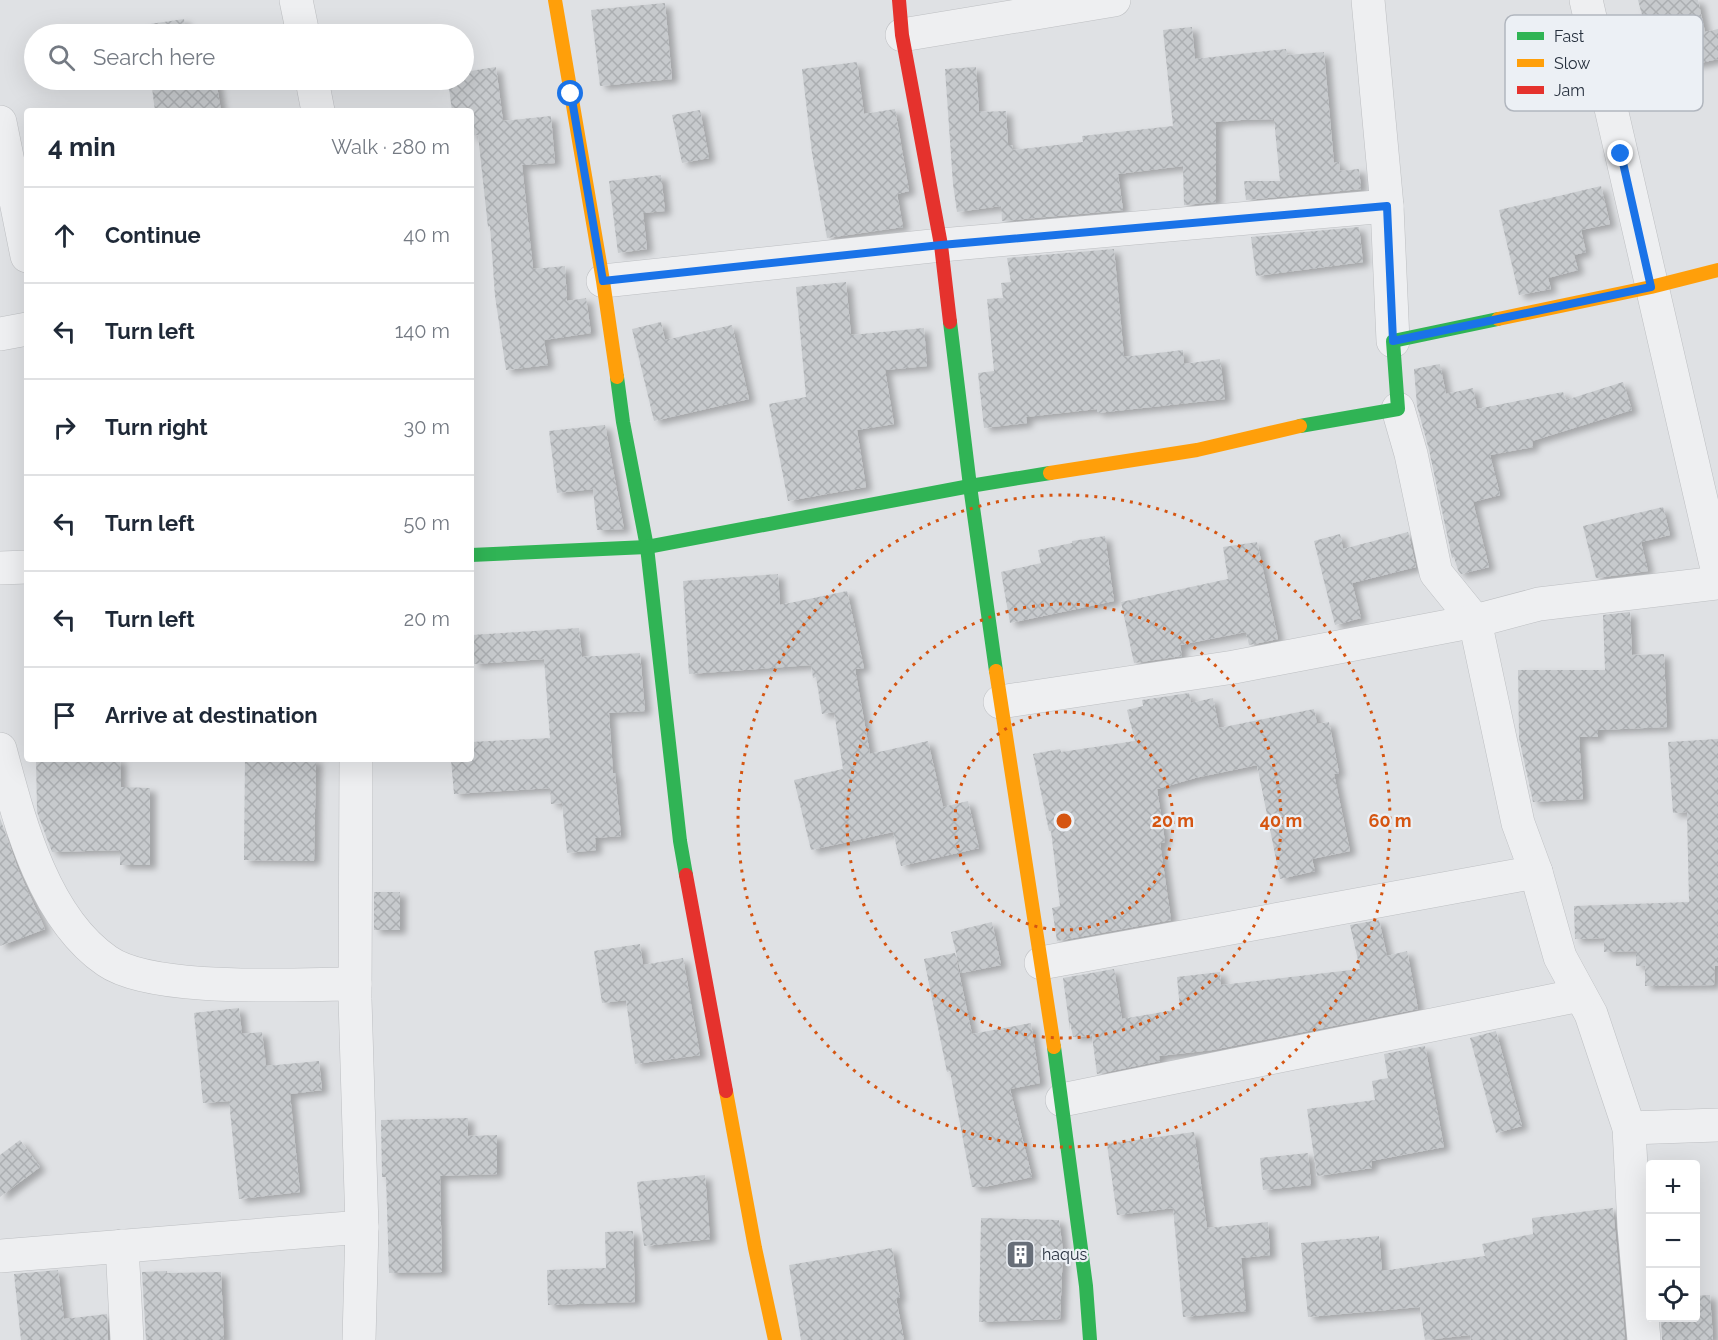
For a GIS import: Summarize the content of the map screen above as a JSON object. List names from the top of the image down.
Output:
{
  "places": {
    "building": ["haqus"]
  },
  "legend": ["Fast", "Slow", "Jam"],
  "page": {
    "search": "Search here",
    "heading": ["4 min", "Walk · 280 m"],
    "list": [
      ["Continue", "40 m"],
      ["Turn left", "140 m"],
      ["Turn right", "30 m"],
      ["Turn left", "50 m"],
      ["Turn left", "20 m"],
      "Arrive at destination"
    ],
    "map_buttons": ["+", "−"]
  },
  "rings": ["20 m", "40 m", "60 m"]
}
